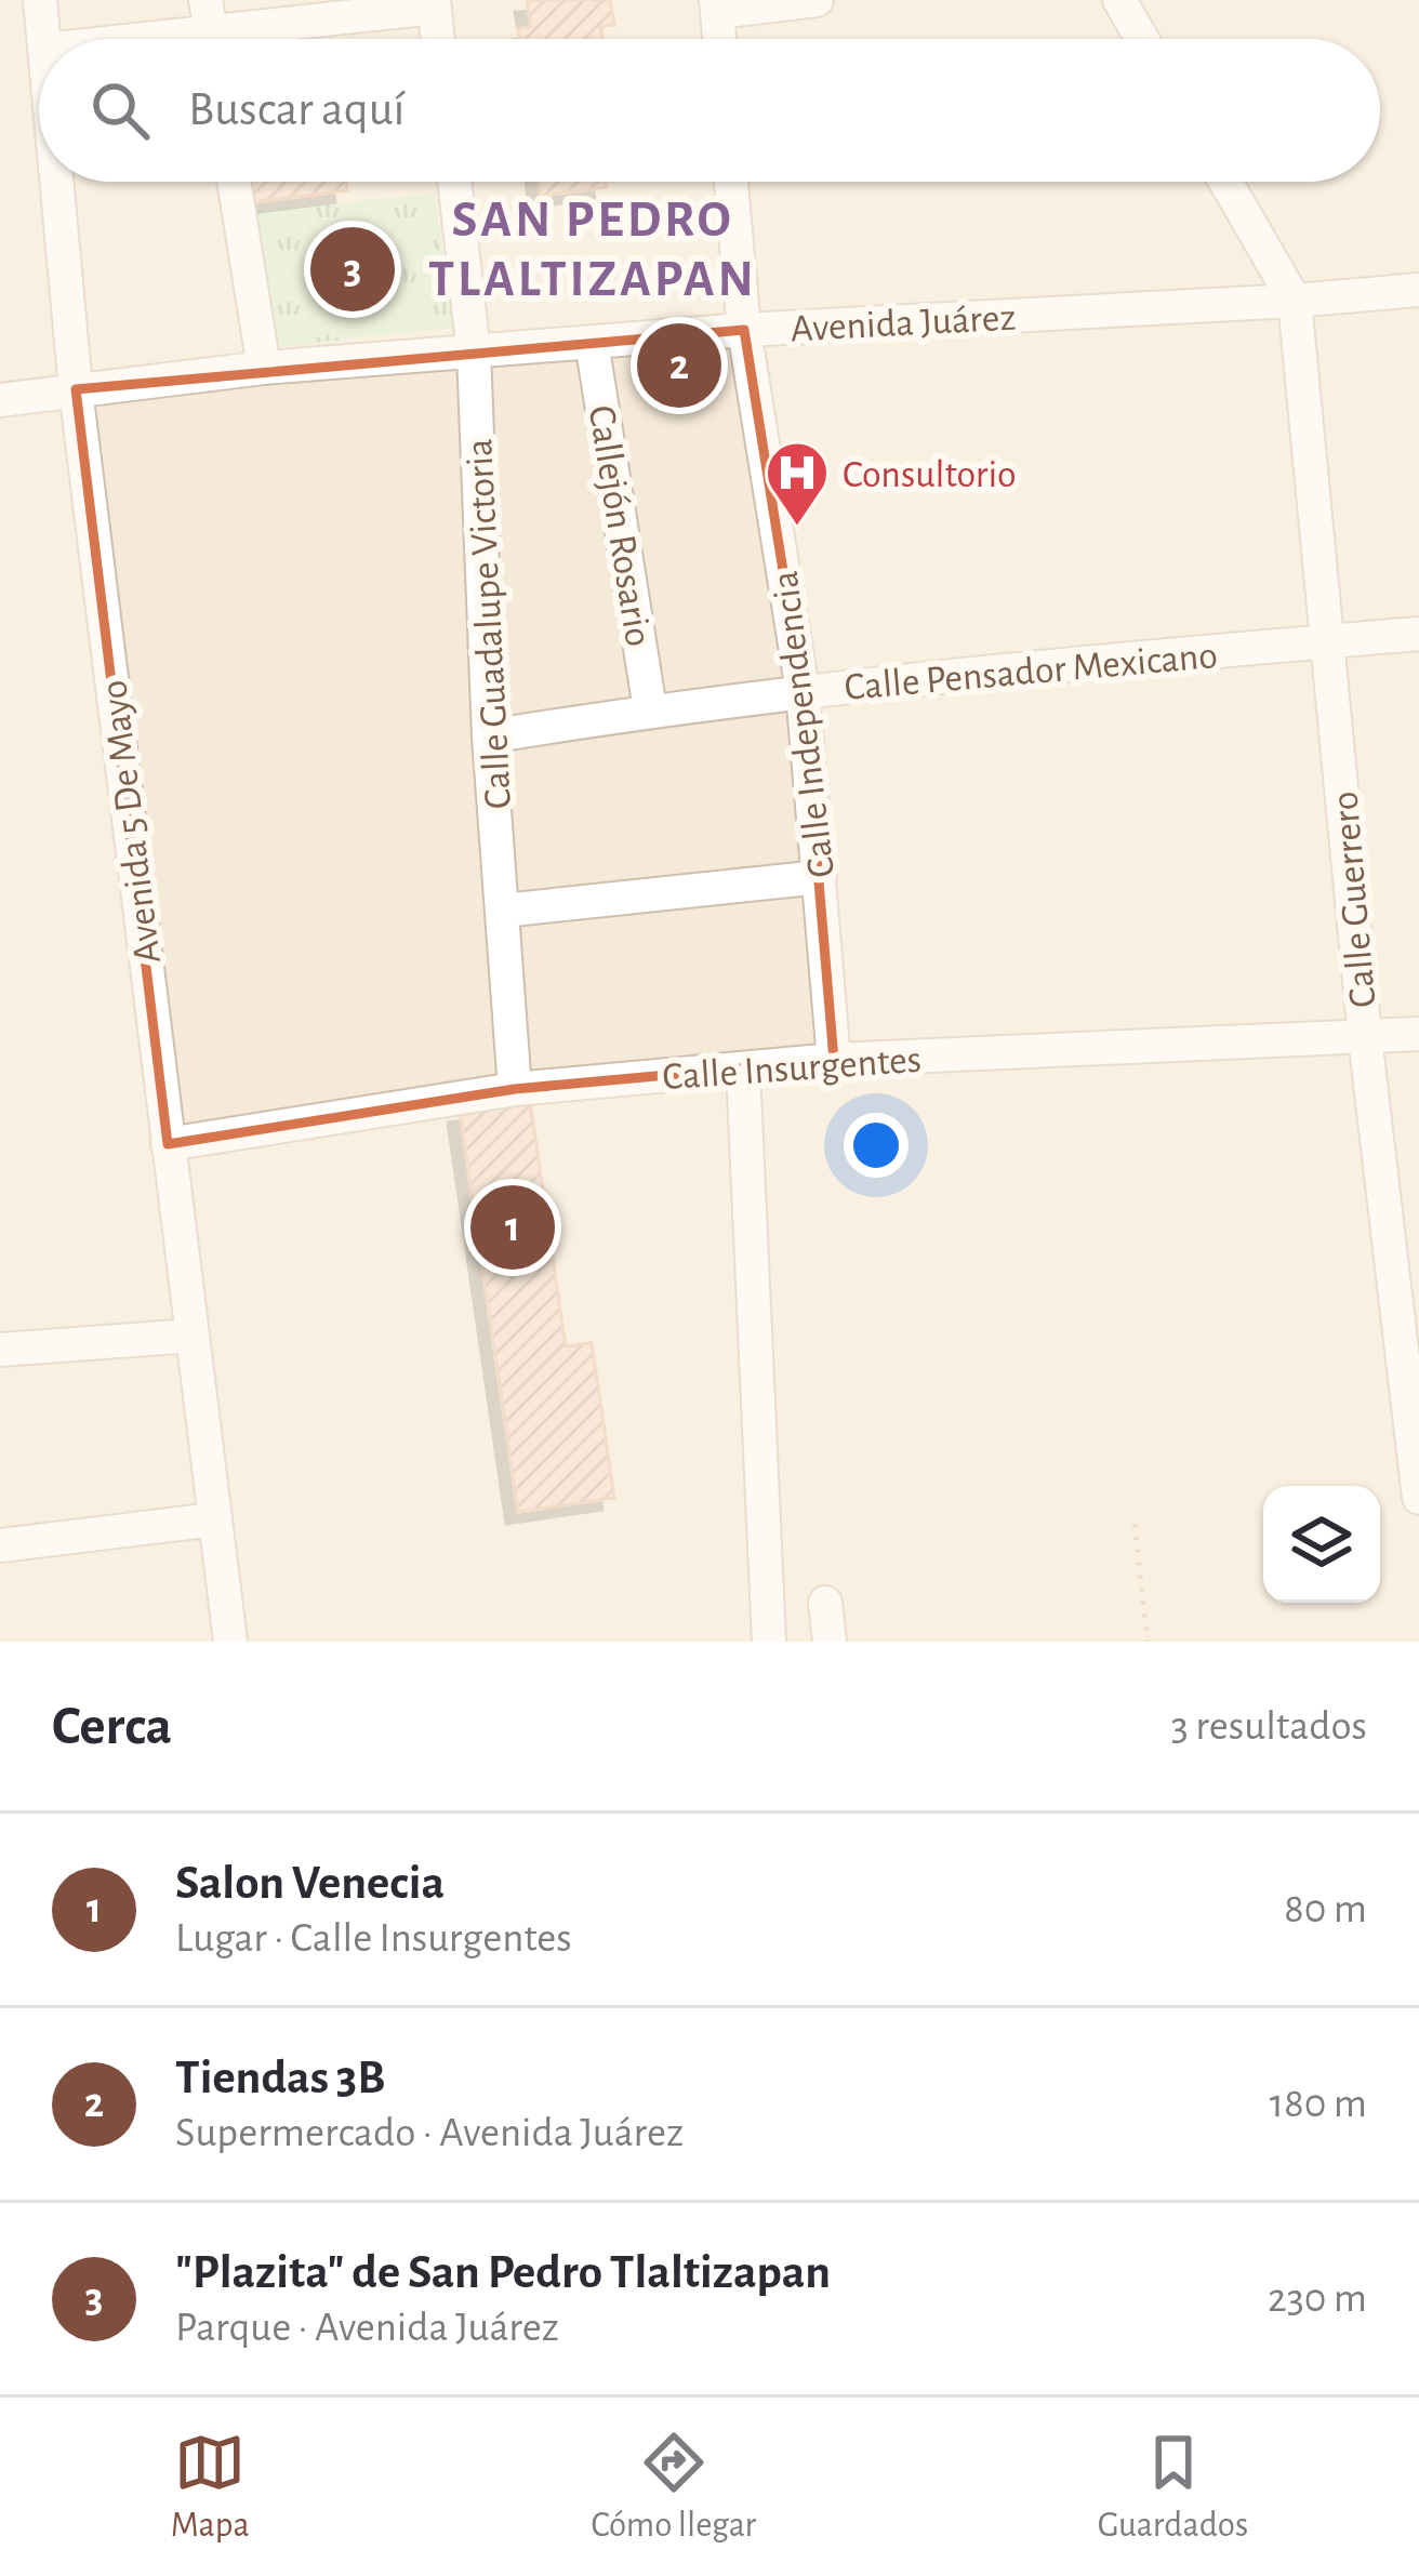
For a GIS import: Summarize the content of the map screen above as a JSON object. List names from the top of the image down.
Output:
{
  "streets": {
    "street": [
      "Avenida Juárez",
      "Callejón Rosario",
      "Calle Guadalupe Victoria",
      "Calle Pensador Mexicano",
      "Calle Independencia",
      "Avenida 5 De Mayo",
      "Calle Guerrero",
      "Calle Insurgentes"
    ]
  },
  "crossings": [
    ["Avenida Juárez", "Callejón Rosario"],
    ["Avenida Juárez", "Calle Guadalupe Victoria"],
    ["Avenida Juárez", "Calle Independencia"],
    ["Avenida Juárez", "Avenida 5 De Mayo"],
    ["Avenida Juárez", "Calle Guerrero"],
    ["Callejón Rosario", "Calle Pensador Mexicano"],
    ["Calle Guadalupe Victoria", "Calle Pensador Mexicano"],
    ["Calle Guadalupe Victoria", "Calle Insurgentes"],
    ["Calle Pensador Mexicano", "Calle Independencia"],
    ["Calle Pensador Mexicano", "Calle Guerrero"],
    ["Calle Independencia", "Calle Insurgentes"],
    ["Avenida 5 De Mayo", "Calle Insurgentes"],
    ["Calle Guerrero", "Calle Insurgentes"]
  ],
  "districts": ["SAN PEDRO TLALTIZAPAN"],
  "places": {
    "hospital": ["Consultorio"]
  },
  "page": {
    "search": "Buscar aquí",
    "pins": ["3", "2", "1"],
    "heading": ["Cerca", "3 resultados"],
    "list": [
      {
        "mark": "1",
        "name": "Salon Venecia",
        "note": "Lugar · Calle Insurgentes",
        "value": "80 m"
      },
      {
        "mark": "2",
        "name": "Tiendas 3B",
        "note": "Supermercado · Avenida Juárez",
        "value": "180 m"
      },
      {
        "mark": "3",
        "name": "\"Plazita\" de San Pedro Tlaltizapan",
        "note": "Parque · Avenida Juárez",
        "value": "230 m"
      }
    ],
    "nav": ["Mapa", "Cómo llegar", "Guardados"]
  }
}
